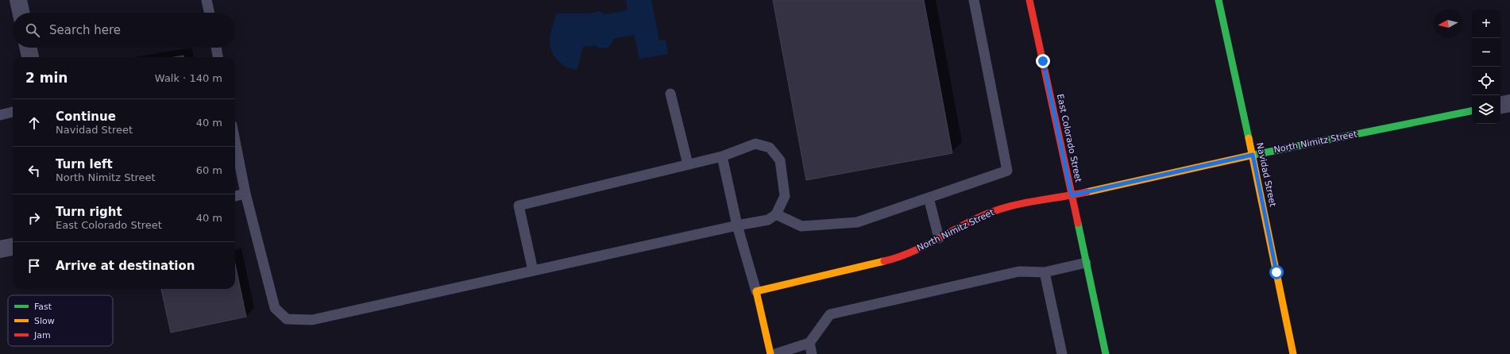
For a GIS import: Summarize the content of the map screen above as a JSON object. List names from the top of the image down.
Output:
{
  "streets": {
    "street": ["East Colorado Street", "North Nimitz Street", "Navidad Street"]
  },
  "crossings": [
    ["East Colorado Street", "North Nimitz Street"],
    ["North Nimitz Street", "Navidad Street"]
  ],
  "legend": ["Fast", "Slow", "Jam"],
  "north": "left",
  "page": {
    "map_buttons": ["+", "−"],
    "search": "Search here",
    "heading": ["2 min", "Walk · 140 m"],
    "list": [
      ["Continue", "Navidad Street", "40 m"],
      ["Turn left", "North Nimitz Street", "60 m"],
      ["Turn right", "East Colorado Street", "40 m"],
      "Arrive at destination"
    ]
  }
}
